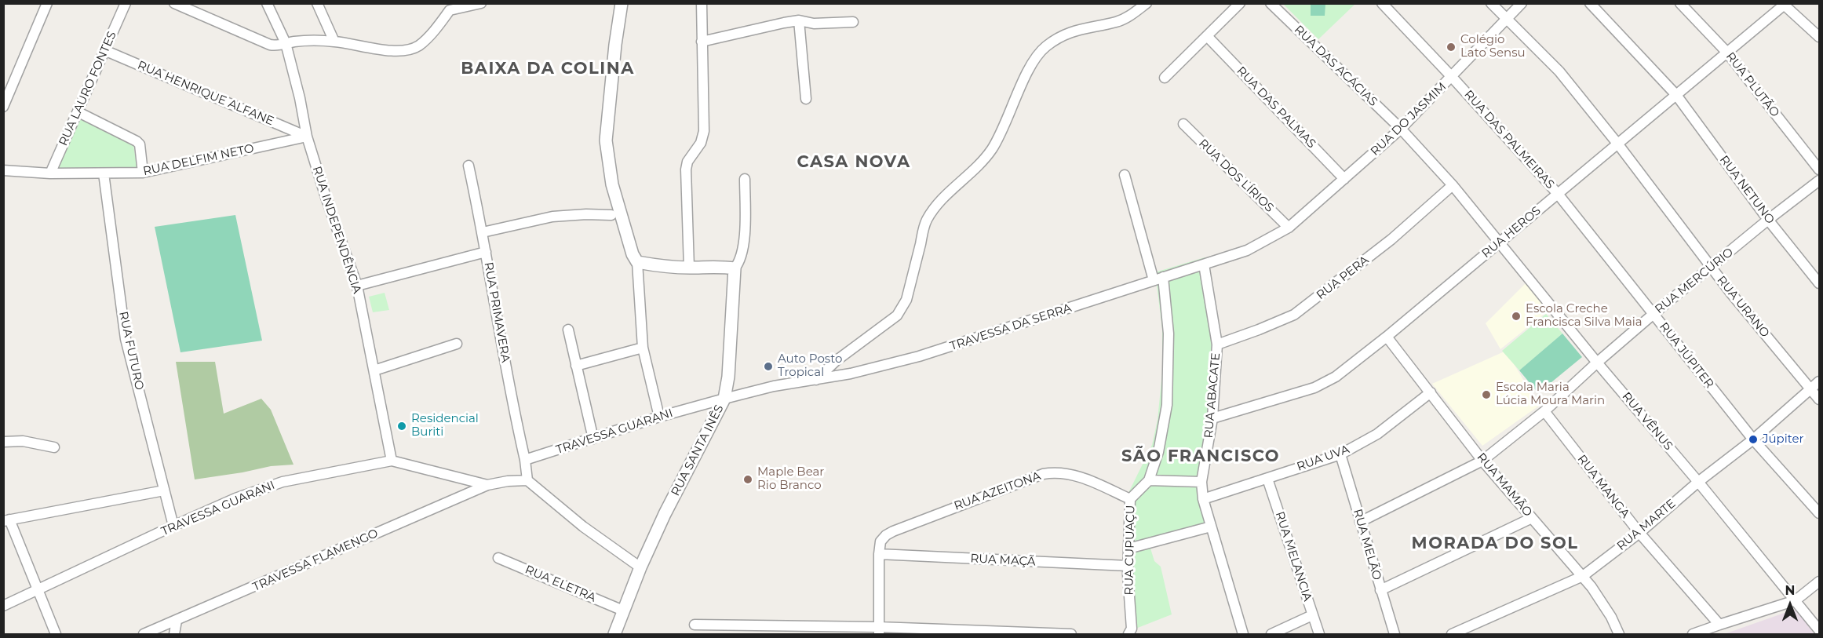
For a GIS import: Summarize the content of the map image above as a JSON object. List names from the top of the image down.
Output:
{
  "streets": {
    "street": [
      "RUA DAS ACÁCIAS",
      "RUA PLUTÃO",
      "RUA LAURO FONTES",
      "RUA HENRIQUE ALFANE",
      "RUA DAS PALMAS",
      "RUA DO JASMIM",
      "RUA DAS PALMEIRAS",
      "RUA DELFIM NETO",
      "RUA DOS LÍRIOS",
      "RUA NETUNO",
      "RUA INDEPENDÊNCIA",
      "RUA HEROS",
      "RUA PERA",
      "RUA MERCÚRIO",
      "RUA URANO",
      "RUA PRIMAVERA",
      "TRAVESSA DA SERRA",
      "RUA FUTURO",
      "RUA JÚPITER",
      "RUA ABACATE",
      "RUA VÊNUS",
      "TRAVESSA GUARANI",
      "RUA SANTA INÊS",
      "RUA UVA",
      "RUA MAMÃO",
      "RUA MANGA",
      "RUA AZEITONA",
      "RUA MARTE",
      "RUA MELÃO",
      "RUA CUPUAÇU",
      "RUA MELANCIA",
      "TRAVESSA FLAMENGO",
      "RUA MAÇÃ",
      "RUA ELETRA"
    ]
  },
  "crossings": [
    ["RUA DAS ACÁCIAS", "RUA DO JASMIM"],
    ["RUA DAS ACÁCIAS", "RUA VÊNUS"],
    ["RUA PLUTÃO", "RUA HEROS"],
    ["RUA LAURO FONTES", "RUA HENRIQUE ALFANE"],
    ["RUA LAURO FONTES", "RUA DELFIM NETO"],
    ["RUA HENRIQUE ALFANE", "RUA DELFIM NETO"],
    ["RUA HENRIQUE ALFANE", "RUA INDEPENDÊNCIA"],
    ["RUA DAS PALMAS", "RUA DO JASMIM"],
    ["RUA DO JASMIM", "RUA DAS PALMEIRAS"],
    ["RUA DO JASMIM", "RUA DOS LÍRIOS"],
    ["RUA DO JASMIM", "RUA URANO"],
    ["RUA DO JASMIM", "TRAVESSA DA SERRA"],
    ["RUA DO JASMIM", "RUA VÊNUS"],
    ["RUA DAS PALMEIRAS", "RUA HEROS"],
    ["RUA DAS PALMEIRAS", "RUA JÚPITER"],
    ["RUA DELFIM NETO", "RUA INDEPENDÊNCIA"],
    ["RUA DELFIM NETO", "RUA FUTURO"],
    ["RUA DOS LÍRIOS", "TRAVESSA DA SERRA"],
    ["RUA NETUNO", "RUA HEROS"],
    ["RUA NETUNO", "RUA MERCÚRIO"],
    ["RUA INDEPENDÊNCIA", "TRAVESSA GUARANI"],
    ["RUA HEROS", "RUA URANO"],
    ["RUA HEROS", "RUA JÚPITER"],
    ["RUA HEROS", "RUA ABACATE"],
    ["RUA HEROS", "RUA VÊNUS"],
    ["RUA HEROS", "RUA MAMÃO"],
    ["RUA PERA", "RUA ABACATE"],
    ["RUA PERA", "RUA VÊNUS"],
    ["RUA MERCÚRIO", "RUA URANO"],
    ["RUA MERCÚRIO", "RUA JÚPITER"],
    ["RUA MERCÚRIO", "RUA VÊNUS"],
    ["RUA MERCÚRIO", "RUA MAMÃO"],
    ["RUA MERCÚRIO", "RUA MANGA"],
    ["RUA MERCÚRIO", "RUA MELÃO"],
    ["RUA URANO", "RUA MARTE"],
    ["RUA PRIMAVERA", "TRAVESSA GUARANI"],
    ["TRAVESSA DA SERRA", "RUA ABACATE"],
    ["TRAVESSA DA SERRA", "TRAVESSA GUARANI"],
    ["TRAVESSA DA SERRA", "RUA SANTA INÊS"],
    ["TRAVESSA DA SERRA", "RUA CUPUAÇU"],
    ["RUA FUTURO", "TRAVESSA GUARANI"],
    ["RUA JÚPITER", "RUA MARTE"],
    ["RUA ABACATE", "RUA UVA"],
    ["RUA VÊNUS", "RUA MARTE"],
    ["TRAVESSA GUARANI", "RUA SANTA INÊS"],
    ["TRAVESSA GUARANI", "TRAVESSA FLAMENGO"],
    ["RUA SANTA INÊS", "RUA ELETRA"],
    ["RUA UVA", "RUA MAMÃO"],
    ["RUA UVA", "RUA MELÃO"],
    ["RUA UVA", "RUA MELANCIA"],
    ["RUA MAMÃO", "RUA MARTE"],
    ["RUA MANGA", "RUA MARTE"],
    ["RUA AZEITONA", "RUA CUPUAÇU"],
    ["RUA AZEITONA", "RUA MAÇÃ"],
    ["RUA CUPUAÇU", "RUA MAÇÃ"]
  ],
  "districts": [
    "BAIXA DA COLINA",
    "CASA NOVA",
    "SÃO FRANCISCO",
    "MORADA DO SOL"
  ],
  "places": [
    "Colégio Lato Sensu",
    "Escola Creche Francisca Silva Maia",
    "Auto Posto Tropical",
    "Escola Maria Lúcia Moura Marin",
    "Residencial Buriti",
    "Júpiter",
    "Maple Bear Rio Branco"
  ],
  "north": "top"
}
